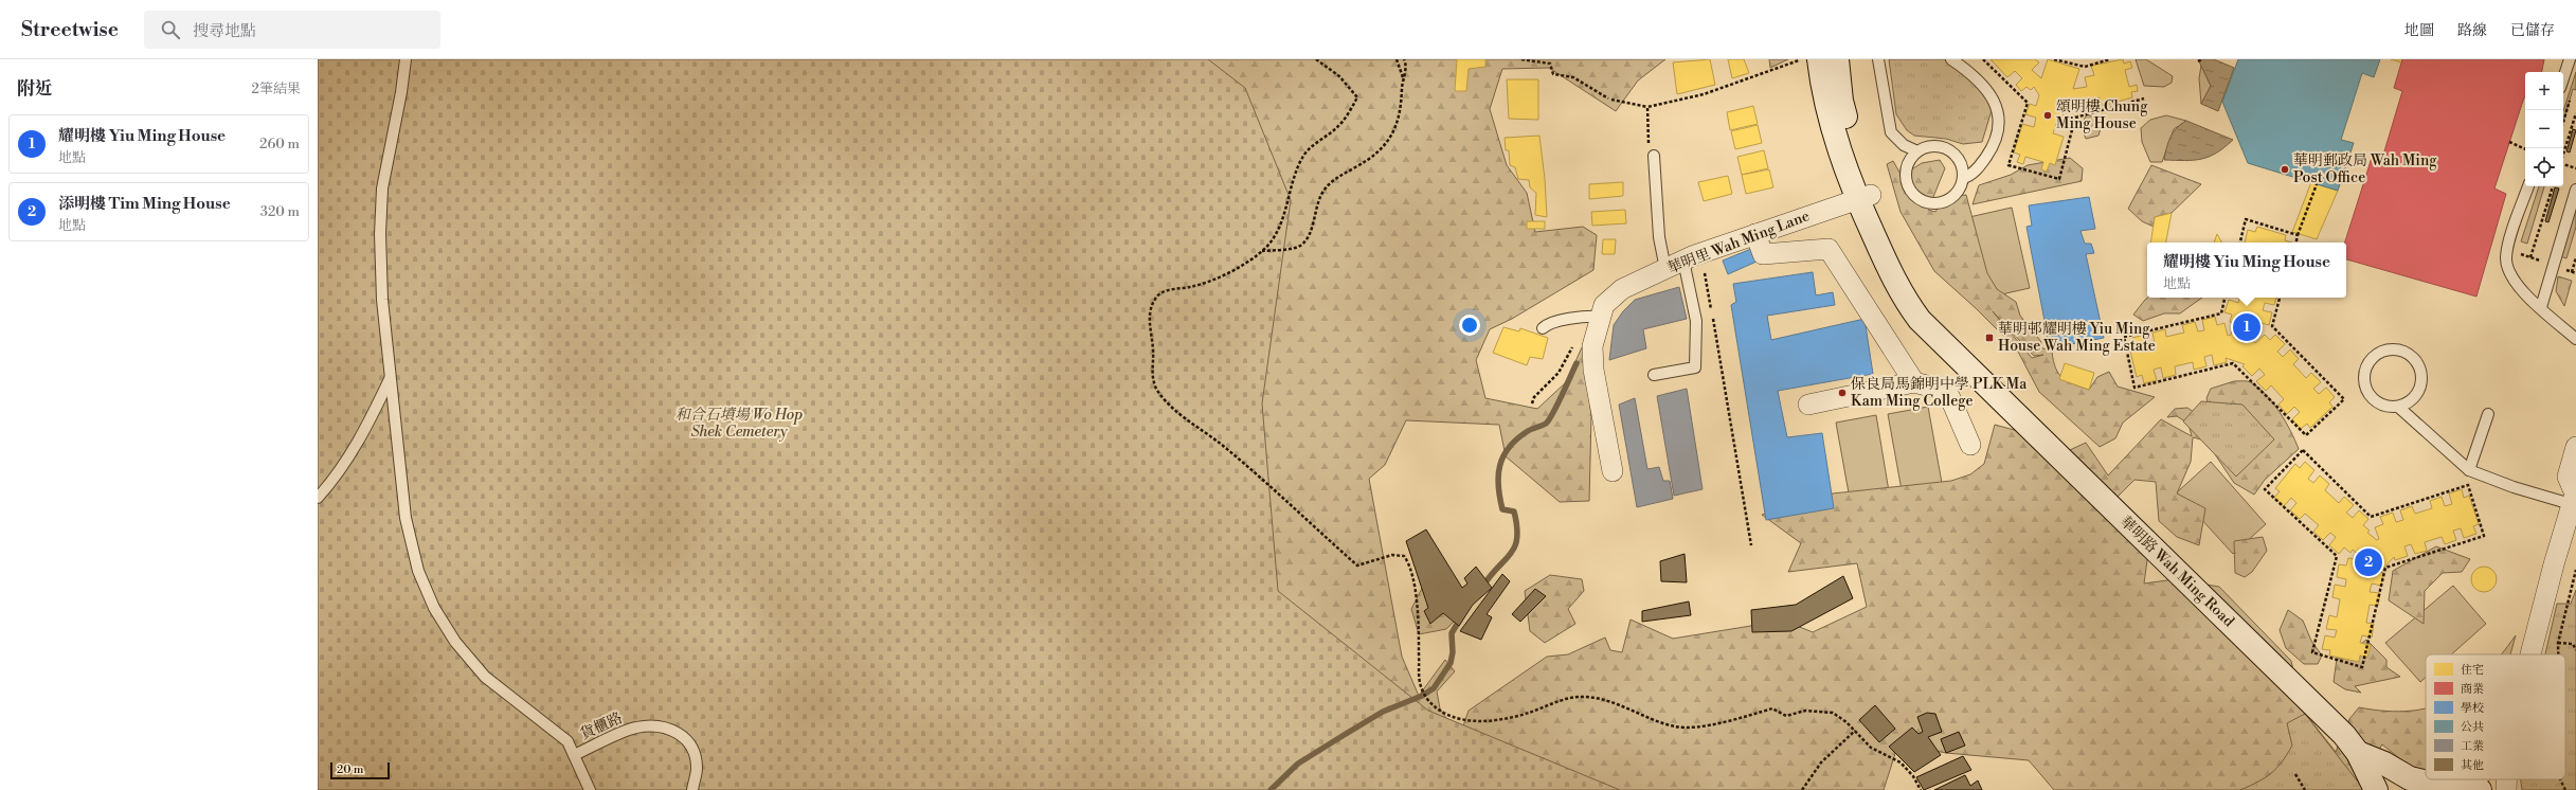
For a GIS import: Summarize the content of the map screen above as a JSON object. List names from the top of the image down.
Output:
{
  "streets": {
    "street": ["華明里 Wah Ming Lane", "華明路 Wah Ming Road"],
    "lane": ["貨櫃路"]
  },
  "crossings": [
    ["華明里 Wah Ming Lane", "華明路 Wah Ming Road"]
  ],
  "parks": ["和合石墳場 Wo Hop Shek Cemetery"],
  "places": {
    "other": ["頌明樓 Chung Ming House", "華明郵政局 Wah Ming Post Office", "保良局馬錦明中學 PLK Ma Kam Ming College"],
    "transit": ["華明邨耀明樓 Yiu Ming House Wah Ming Estate"]
  },
  "legend": [
    "住宅",
    "商業",
    "學校",
    "公共",
    "工業",
    "其他"
  ],
  "scale_bar": "20 m",
  "page": {
    "header": "Streetwise",
    "search": "搜尋地點",
    "nav": ["地圖", "路線", "已儲存"],
    "heading": ["附近", "2筆結果"],
    "map_buttons": ["+", "−"],
    "list": [
      {
        "mark": "1",
        "name": "耀明樓 Yiu Ming House",
        "note": "地點",
        "value": "260 m"
      },
      {
        "mark": "2",
        "name": "添明樓 Tim Ming House",
        "note": "地點",
        "value": "320 m"
      }
    ],
    "popup": ["耀明樓 Yiu Ming House", "地點"],
    "pins": ["1", "2"],
    "scale": "20 m"
  }
}
